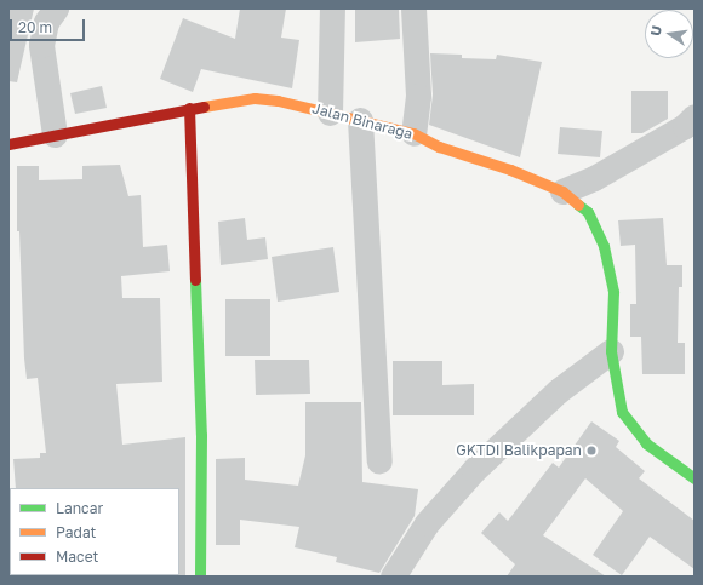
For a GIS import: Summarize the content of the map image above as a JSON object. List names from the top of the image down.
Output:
{
  "streets": {
    "street": ["Jalan Binaraga"]
  },
  "places": ["GKTDI Balikpapan"],
  "legend": ["Lancar", "Padat", "Macet"],
  "scale_bar": "20 m",
  "north": "left"
}
